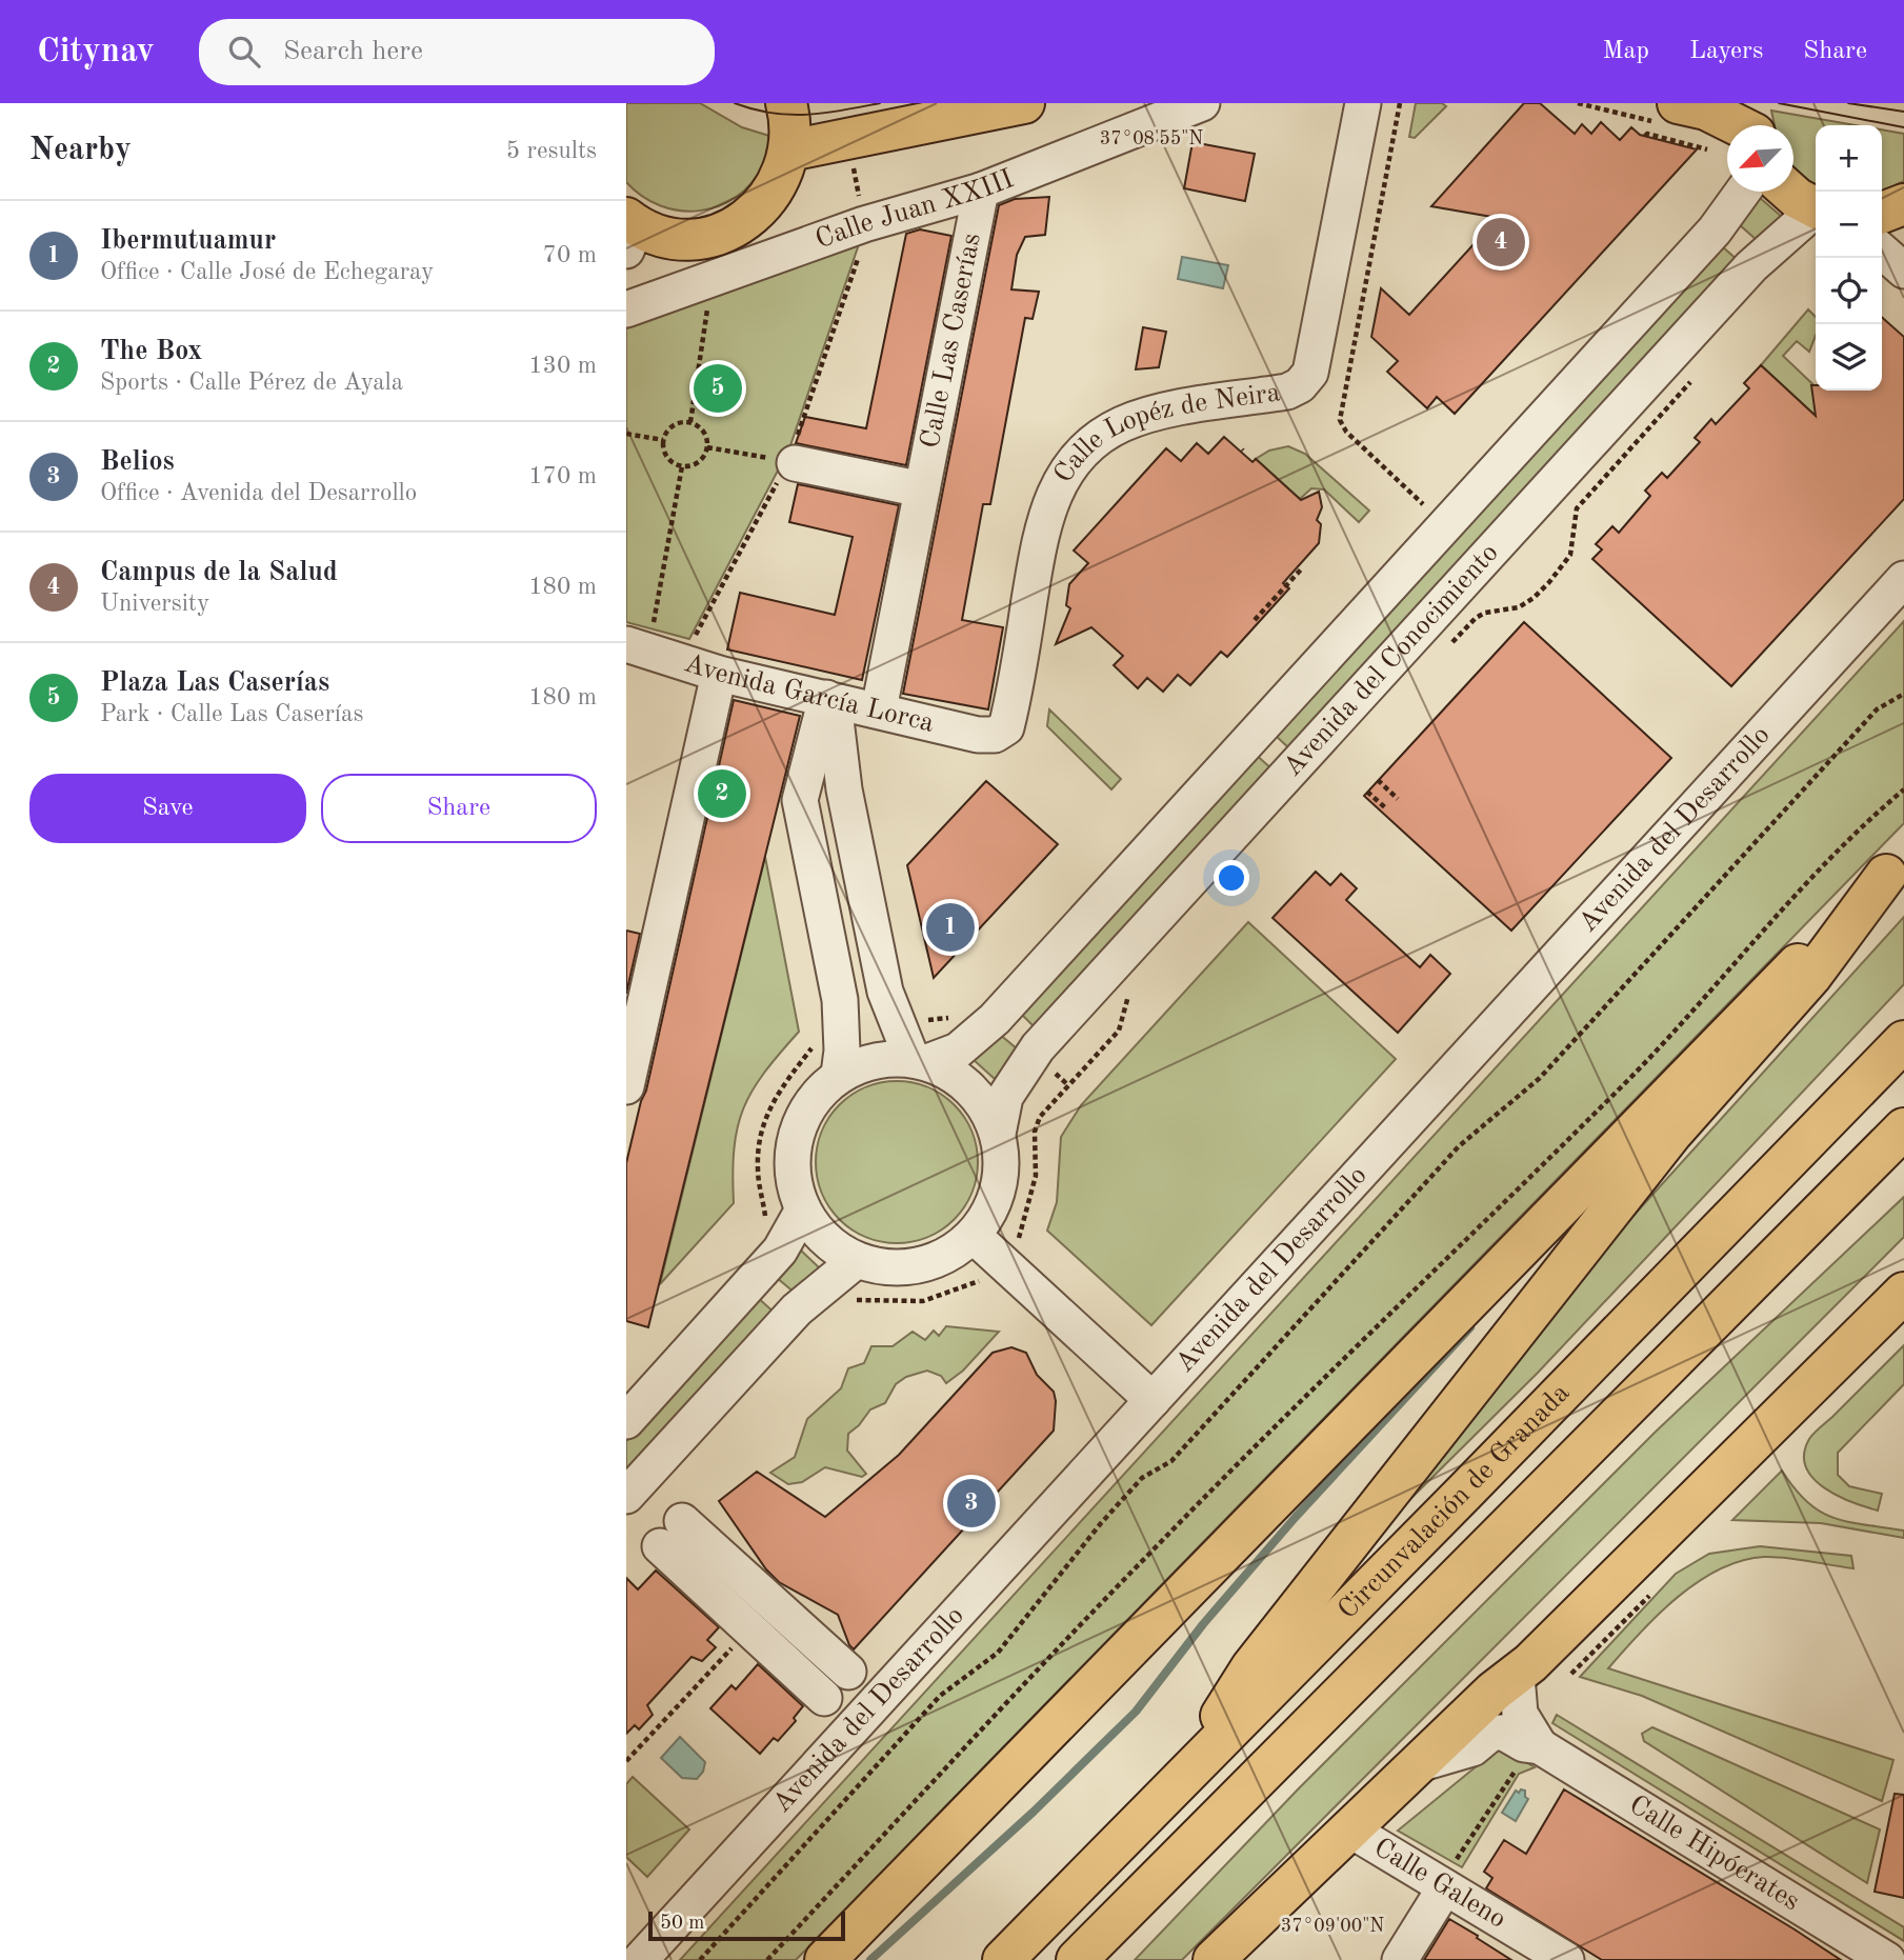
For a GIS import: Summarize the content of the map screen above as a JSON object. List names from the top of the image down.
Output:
{
  "streets": {
    "main road": ["Circunvalación de Granada"],
    "street": [
      "Calle Juan XXIII",
      "Calle Las Caserías",
      "Calle Lopéz de Neira",
      "Avenida del Conocimiento",
      "Avenida García Lorca",
      "Avenida del Desarrollo",
      "Calle Hipócrates",
      "Calle Galeno"
    ]
  },
  "crossings": [
    ["Calle Juan XXIII", "Calle Las Caserías"],
    ["Calle Las Caserías", "Avenida García Lorca"],
    ["Calle Lopéz de Neira", "Avenida García Lorca"]
  ],
  "scale_bar": "50 m",
  "north": "bottom left",
  "page": {
    "header": "Citynav",
    "search": "Search here",
    "nav": ["Map", "Layers", "Share"],
    "heading": ["Nearby", "5 results"],
    "map_buttons": ["+", "−"],
    "list": [
      {
        "mark": "1",
        "name": "Ibermutuamur",
        "note": "Office · Calle José de Echegaray",
        "value": "70 m"
      },
      {
        "mark": "2",
        "name": "The Box",
        "note": "Sports · Calle Pérez de Ayala",
        "value": "130 m"
      },
      {
        "mark": "3",
        "name": "Belios",
        "note": "Office · Avenida del Desarrollo",
        "value": "170 m"
      },
      {
        "mark": "4",
        "name": "Campus de la Salud",
        "note": "University",
        "value": "180 m"
      },
      {
        "mark": "5",
        "name": "Plaza Las Caserías",
        "note": "Park · Calle Las Caserías",
        "value": "180 m"
      }
    ],
    "pins": [
      "4",
      "5",
      "2",
      "1",
      "3"
    ],
    "buttons": ["Save", "Share"],
    "scale": "50 m"
  },
  "coordinates": ["37°08'55\"N", "37°09'00\"N"]
}
